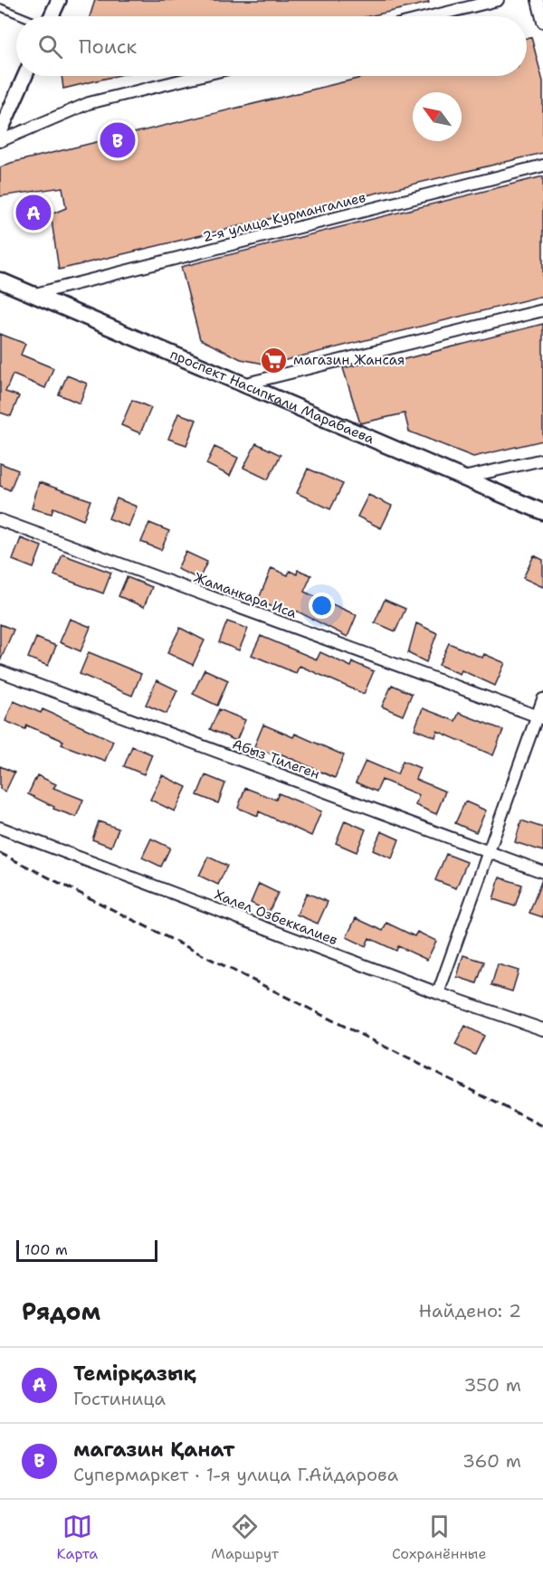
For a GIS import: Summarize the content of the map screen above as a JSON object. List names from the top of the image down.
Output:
{
  "streets": {
    "main road": ["проспект Насипкали Марабаева"],
    "street": [
      "2-я улица Курмангалиев",
      "Жаманкара Иса",
      "Абыз Тилеген",
      "Халел Озбеккалиев"
    ]
  },
  "crossings": [
    ["2-я улица Курмангалиев", "проспект Насипкали Марабаева"]
  ],
  "places": {
    "supermarket": ["магазин Жансая"]
  },
  "scale_bar": "100 m",
  "north": "top left",
  "page": {
    "search": "Поиск",
    "pins": ["B", "A"],
    "scale": "100 m",
    "heading": ["Рядом", "Найдено: 2"],
    "list": [
      {
        "mark": "A",
        "name": "Темірқазық",
        "note": "Гостиница",
        "value": "350 m"
      },
      {
        "mark": "B",
        "name": "магазин Қанат",
        "note": "Супермаркет · 1-я улица Г.Айдарова",
        "value": "360 m"
      }
    ],
    "nav": ["Карта", "Маршрут", "Сохранённые"]
  }
}
